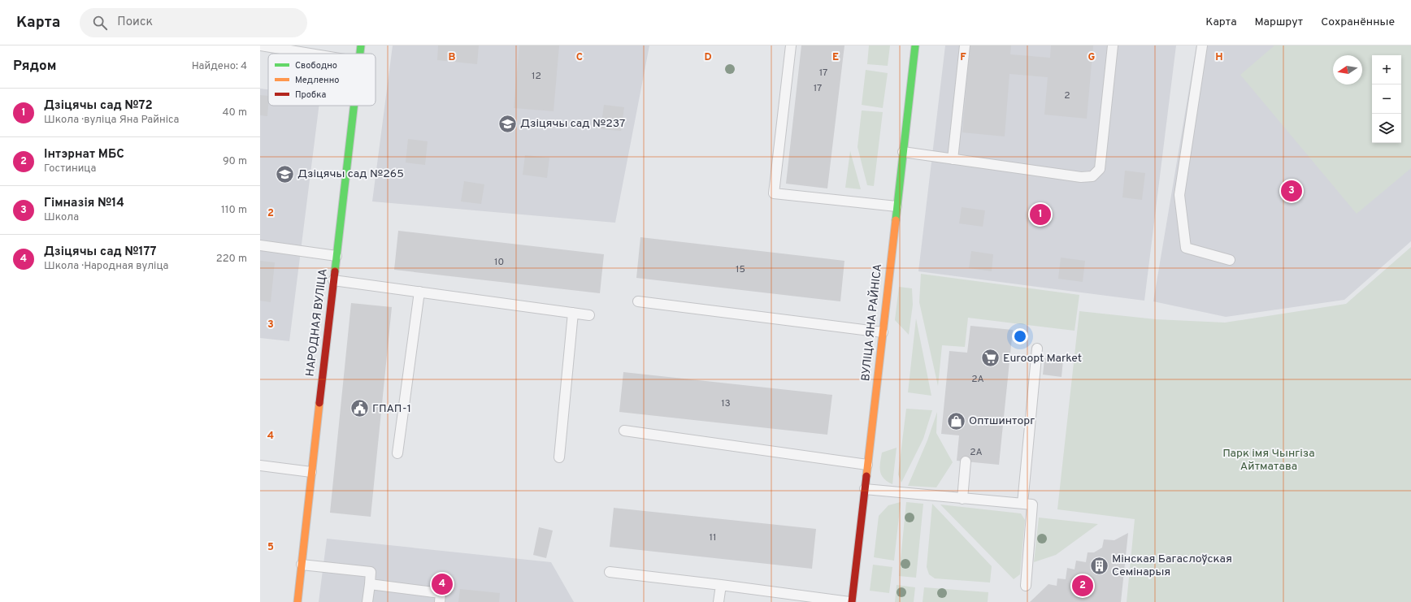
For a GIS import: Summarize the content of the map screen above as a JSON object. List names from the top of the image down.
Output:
{
  "streets": {
    "street": ["НАРОДНАЯ ВУЛІЦА", "ВУЛІЦА ЯНА РАЙНІСА"]
  },
  "parks": ["Парк імя Чынгіза Айтматава"],
  "places": {
    "school or university": ["Дзіцячы сад №237", "Дзіцячы сад №265"],
    "supermarket": ["Euroopt Market"],
    "public building": ["ГПАП-1"],
    "shop": ["Оптшинторг"],
    "building": ["Мінская Багаслоўская Семінарыя"]
  },
  "house_numbers": [
    "17",
    "12",
    "17",
    "2",
    "10",
    "15",
    "2А",
    "13",
    "2А",
    "11"
  ],
  "legend": ["Свободно", "Медленно", "Пробка"],
  "north": "left",
  "page": {
    "header": "Карта",
    "search": "Поиск",
    "nav": ["Карта", "Маршрут", "Сохранённые"],
    "heading": ["Рядом", "Найдено: 4"],
    "map_buttons": ["+", "−"],
    "list": [
      {
        "mark": "1",
        "name": "Дзіцячы сад №72",
        "note": "Школа · вуліца Яна Райніса",
        "value": "40 m"
      },
      {
        "mark": "2",
        "name": "Інтэрнат МБС",
        "note": "Гостиница",
        "value": "90 m"
      },
      {
        "mark": "3",
        "name": "Гімназія №14",
        "note": "Школа",
        "value": "110 m"
      },
      {
        "mark": "4",
        "name": "Дзіцячы сад №177",
        "note": "Школа · Народная вуліца",
        "value": "220 m"
      }
    ],
    "pins": [
      "3",
      "1",
      "4",
      "2"
    ]
  },
  "grid": {
    "columns": [
      "B",
      "C",
      "D",
      "E",
      "F",
      "G",
      "H"
    ],
    "rows": [
      "2",
      "3",
      "4",
      "5"
    ]
  }
}
